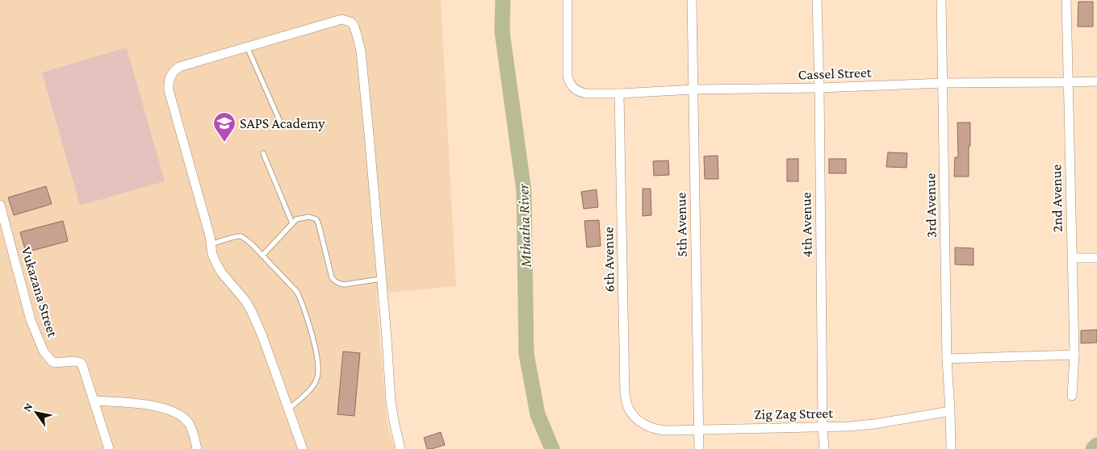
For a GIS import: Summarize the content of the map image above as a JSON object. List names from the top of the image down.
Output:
{
  "streets": {
    "street": [
      "Cassel Street",
      "2nd Avenue",
      "3rd Avenue",
      "5th Avenue",
      "4th Avenue",
      "6th Avenue",
      "Vukazana Street",
      "Zig Zag Street"
    ]
  },
  "crossings": [
    ["Cassel Street", "2nd Avenue"],
    ["Cassel Street", "3rd Avenue"],
    ["Cassel Street", "5th Avenue"],
    ["Cassel Street", "4th Avenue"],
    ["Cassel Street", "6th Avenue"],
    ["3rd Avenue", "Zig Zag Street"],
    ["5th Avenue", "Zig Zag Street"],
    ["4th Avenue", "Zig Zag Street"],
    ["6th Avenue", "Zig Zag Street"]
  ],
  "water": ["Mthatha River"],
  "places": {
    "school or university": ["SAPS Academy"]
  },
  "north": "top left"
}
